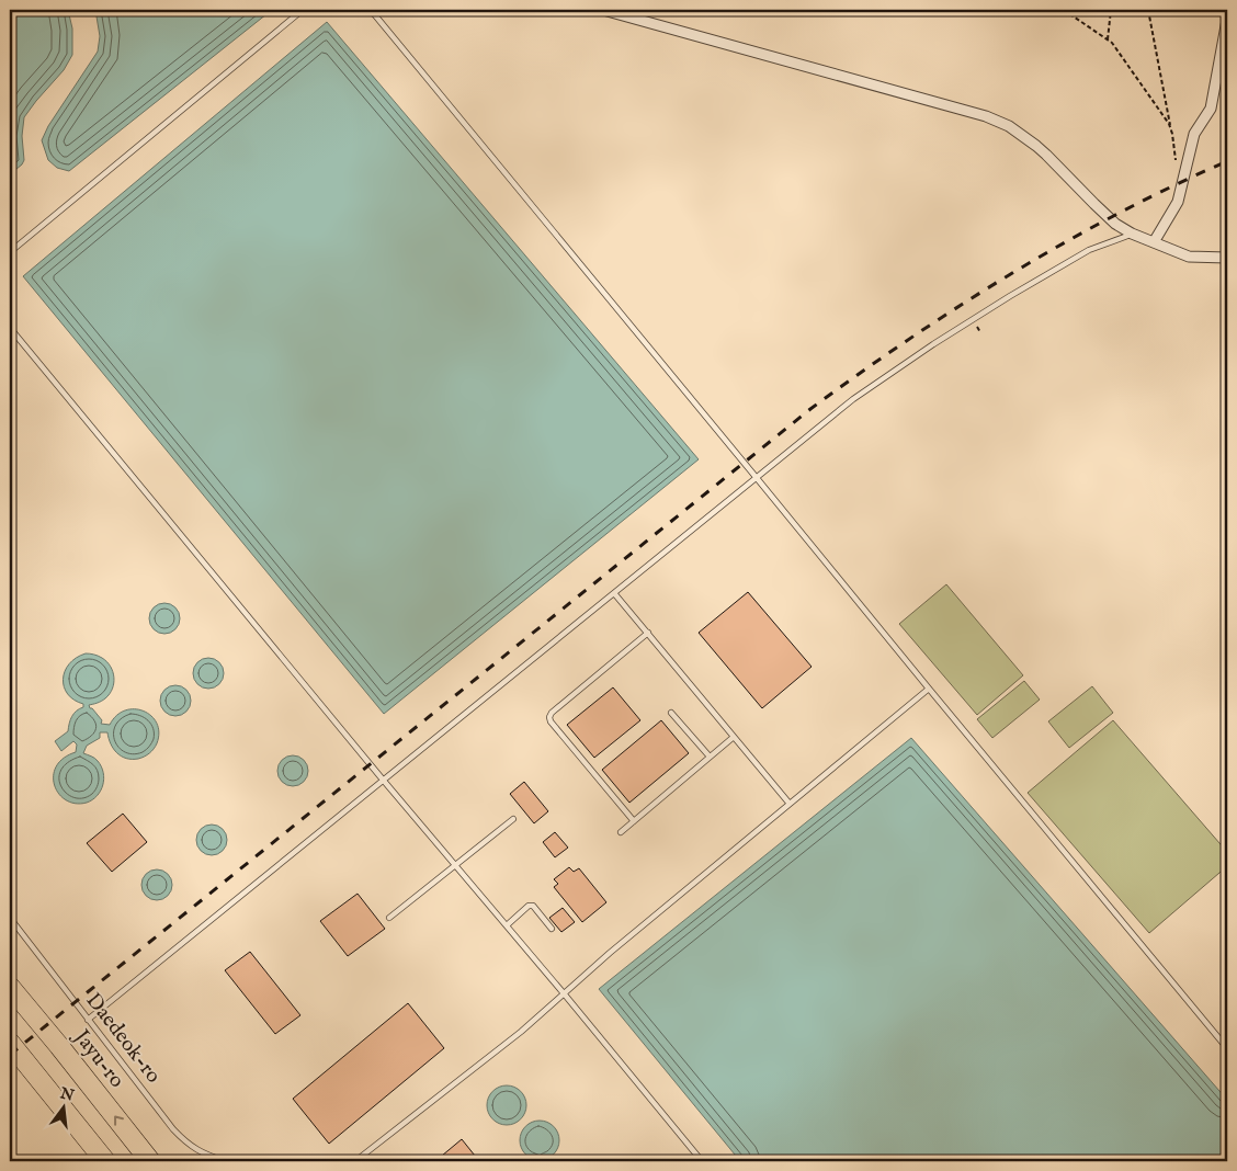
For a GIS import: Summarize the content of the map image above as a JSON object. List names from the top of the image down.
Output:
{
  "streets": {
    "highway": ["Jayu-ro"],
    "lane": ["Daedeok-ro"]
  },
  "north": "top"
}
